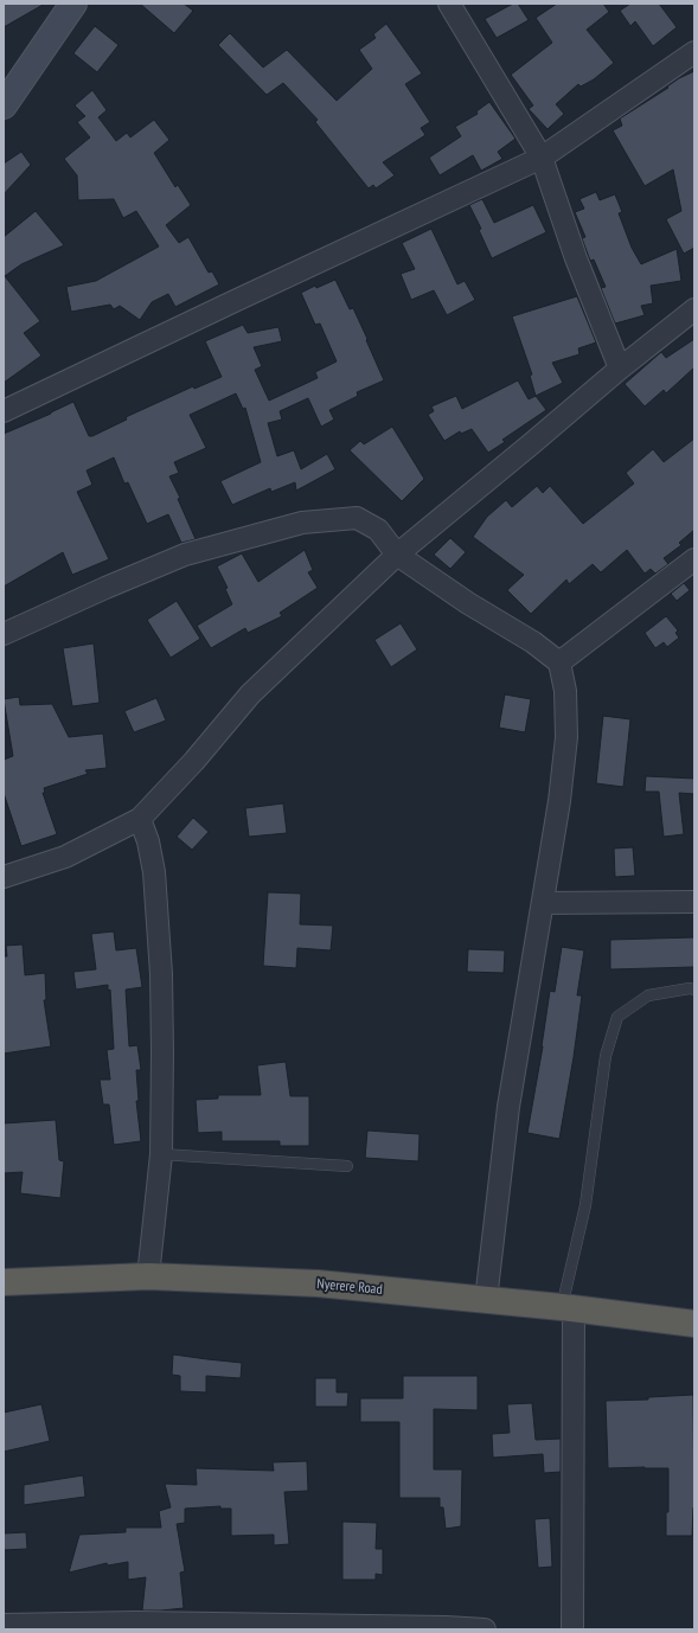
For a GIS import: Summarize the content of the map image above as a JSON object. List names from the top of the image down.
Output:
{
  "streets": {
    "highway": ["Nyerere Road"]
  }
}
